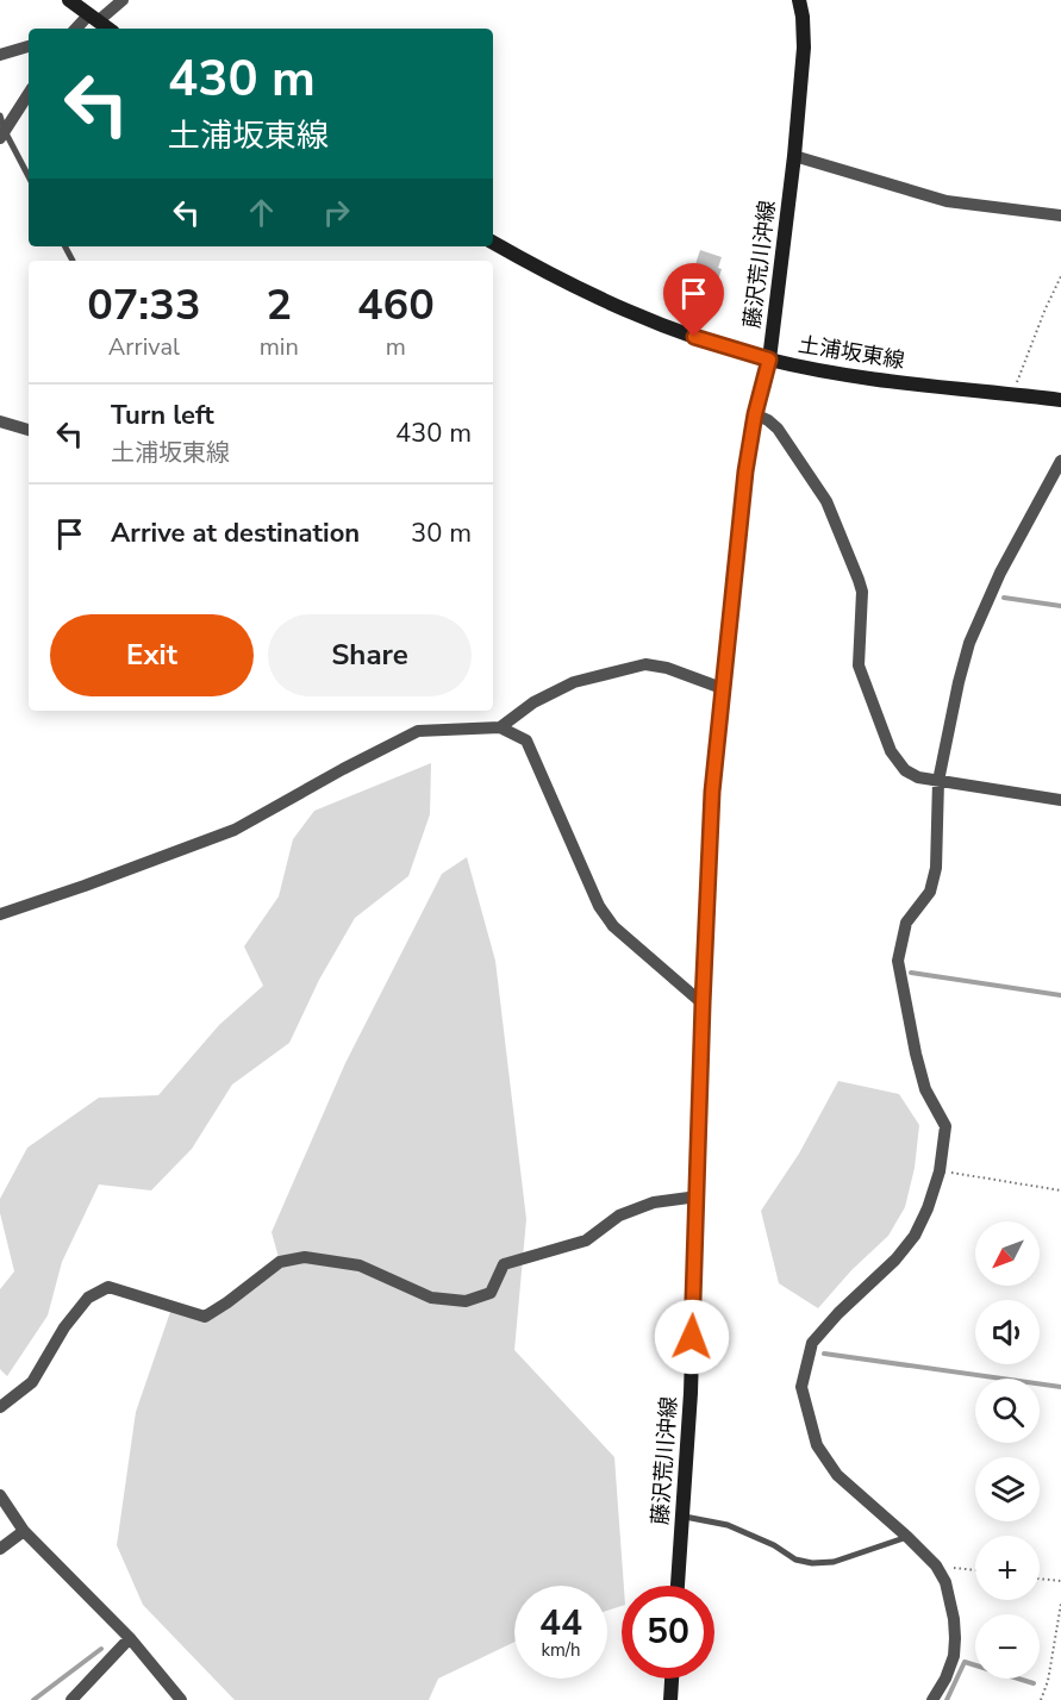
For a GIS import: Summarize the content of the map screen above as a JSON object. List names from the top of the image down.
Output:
{
  "streets": {
    "main road": ["藤沢荒川沖線", "土浦坂東線"]
  },
  "crossings": [
    ["藤沢荒川沖線", "土浦坂東線"]
  ],
  "north": "bottom left",
  "page": {
    "turn": ["430 m", "土浦坂東線"],
    "eta": [
      "07:33",
      "Arrival",
      "2",
      "min",
      "460",
      "m"
    ],
    "list": [
      {
        "name": "Turn left",
        "note": "土浦坂東線",
        "value": "430 m"
      },
      {
        "name": "Arrive at destination",
        "value": "30 m"
      }
    ],
    "buttons": ["Exit", "Share"],
    "map_buttons": ["+", "−"],
    "speed": "44 km/h",
    "limit": "50"
  }
}
